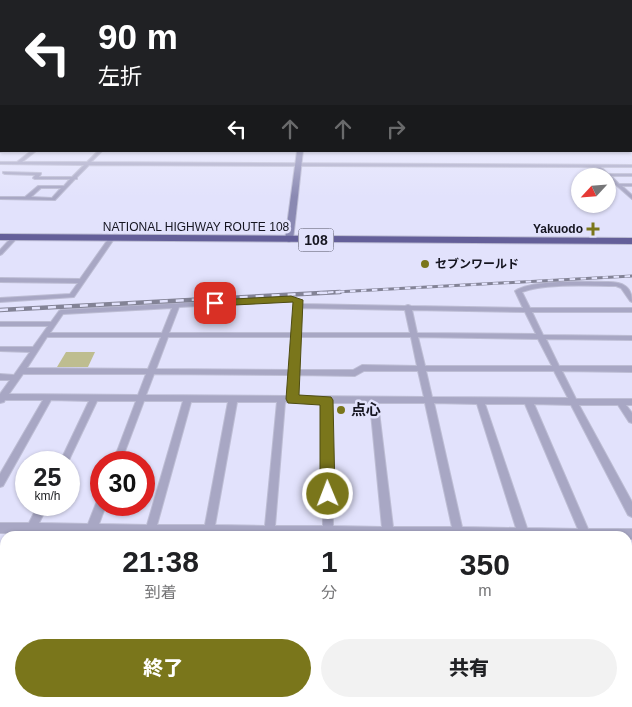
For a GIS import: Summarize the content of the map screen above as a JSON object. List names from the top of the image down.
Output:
{
  "streets": {
    "highway": ["NATIONAL HIGHWAY ROUTE 108", "108"]
  },
  "places": {
    "health": ["Yakuodo"],
    "other": ["セブンワールド", "点心"]
  },
  "north": "bottom left",
  "page": {
    "turn": ["90 m", "左折"],
    "speed": "25 km/h",
    "limit": "30",
    "eta": [
      "21:38",
      "到着",
      "1",
      "分",
      "350",
      "m"
    ],
    "buttons": ["終了", "共有"]
  }
}
